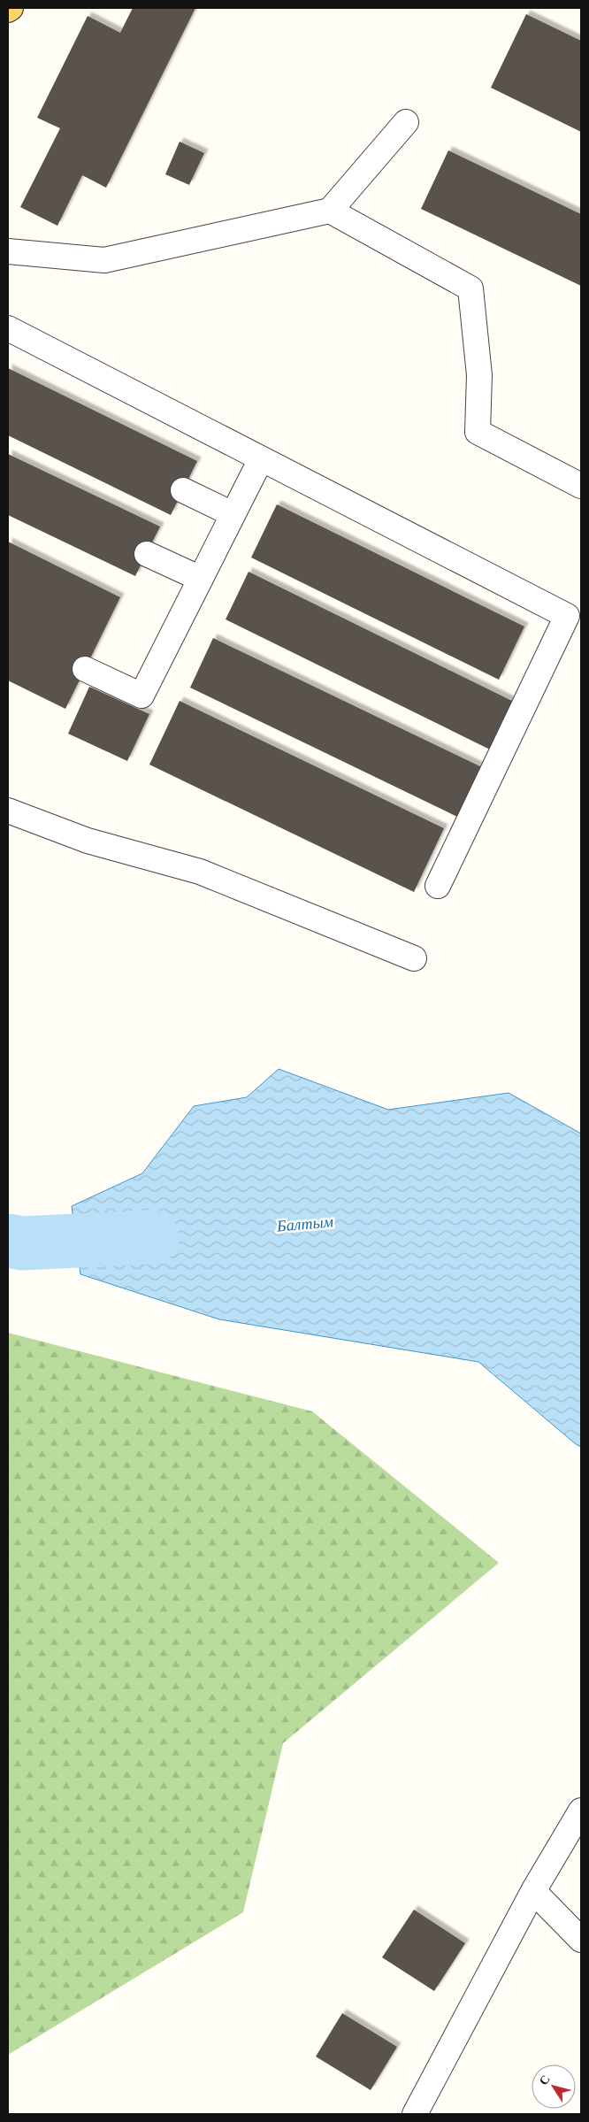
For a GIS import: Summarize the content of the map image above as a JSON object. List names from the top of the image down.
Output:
{
  "water": ["Балтым"],
  "north": "top left"
}
